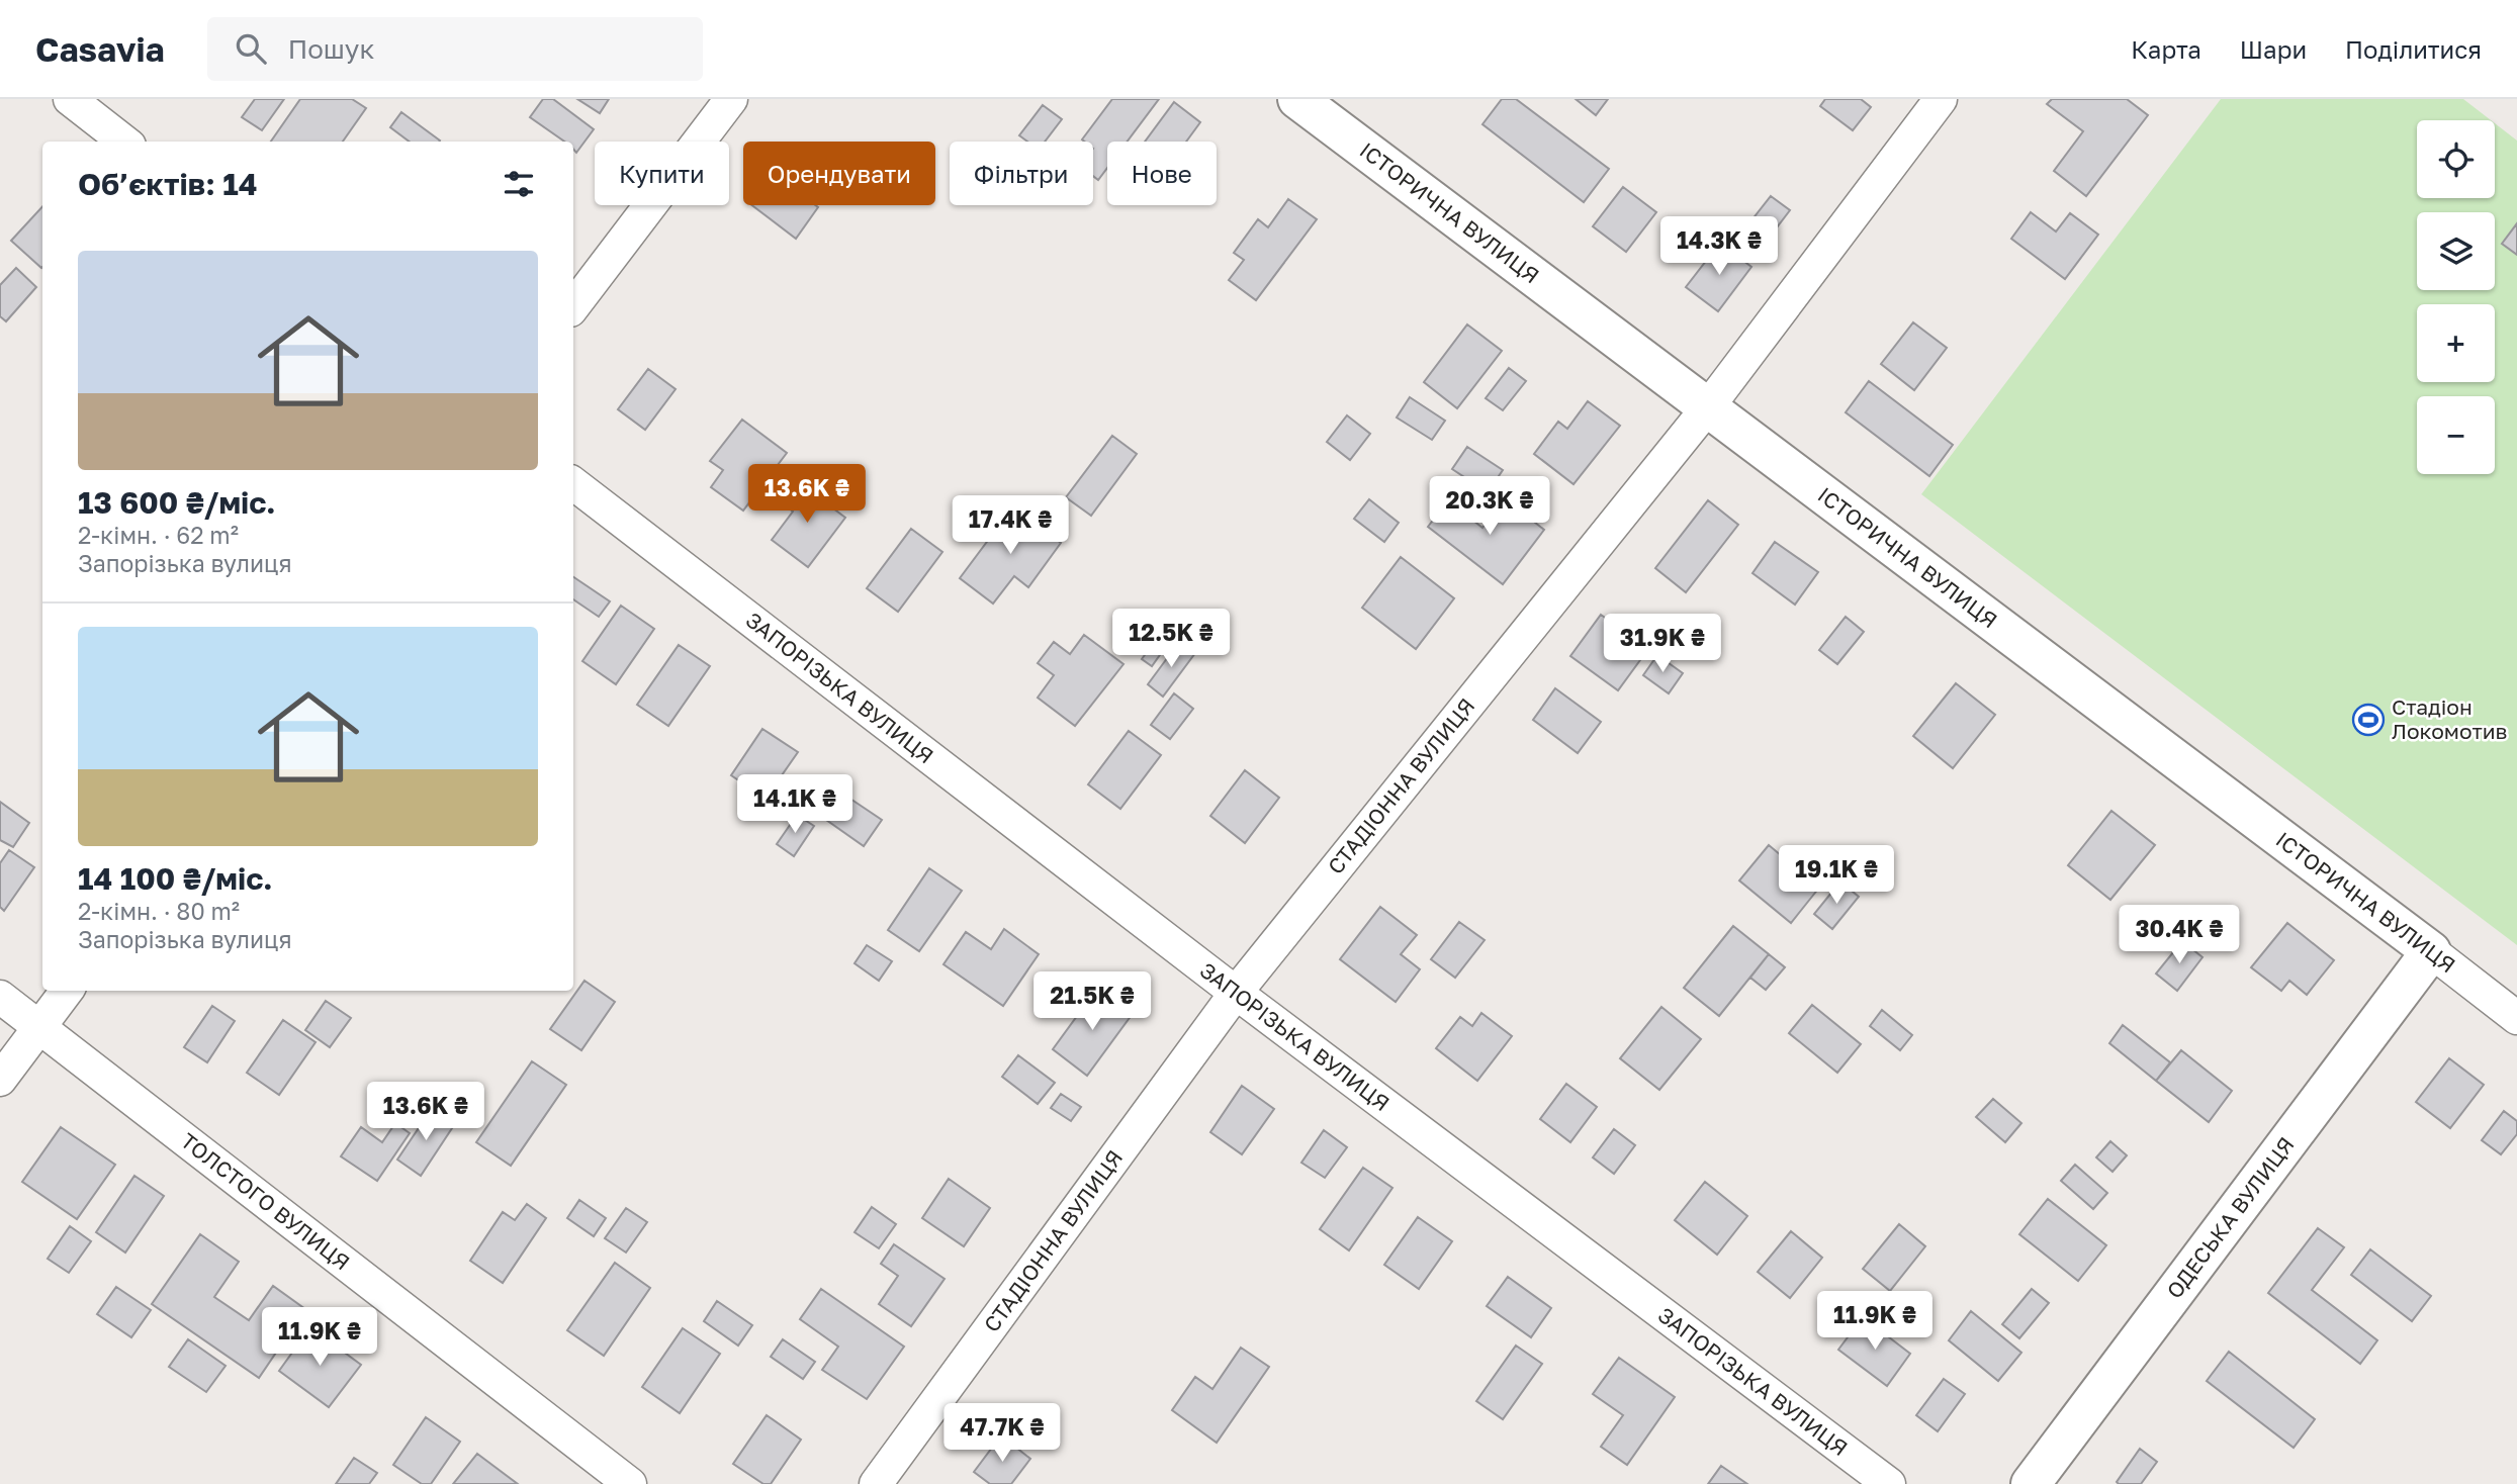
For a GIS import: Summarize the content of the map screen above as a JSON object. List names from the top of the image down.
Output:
{
  "streets": {
    "street": [
      "ІСТОРИЧНА ВУЛИЦЯ",
      "ЗАПОРІЗЬКА ВУЛИЦЯ",
      "СТАДІОННА ВУЛИЦЯ",
      "ТОЛСТОГО ВУЛИЦЯ",
      "ОДЕСЬКА ВУЛИЦЯ"
    ]
  },
  "crossings": [
    ["ІСТОРИЧНА ВУЛИЦЯ", "СТАДІОННА ВУЛИЦЯ"],
    ["ІСТОРИЧНА ВУЛИЦЯ", "ОДЕСЬКА ВУЛИЦЯ"],
    ["ЗАПОРІЗЬКА ВУЛИЦЯ", "СТАДІОННА ВУЛИЦЯ"]
  ],
  "places": {
    "sports": ["Стадіон Локомотив"]
  },
  "page": {
    "header": "Casavia",
    "search": "Пошук",
    "nav": ["Карта", "Шари", "Поділитися"],
    "map_buttons": ["+", "−"],
    "chip": [
      "Купити",
      "Орендувати",
      "Фільтри",
      "Нове"
    ],
    "heading": "Об’єктів: 14",
    "price": [
      "14.3K ₴",
      "13.6K ₴",
      "20.3K ₴",
      "17.4K ₴",
      "12.5K ₴",
      "31.9K ₴",
      "14.1K ₴",
      "19.1K ₴",
      "30.4K ₴",
      "21.5K ₴",
      "13.6K ₴",
      "11.9K ₴",
      "11.9K ₴",
      "47.7K ₴"
    ],
    "list": [
      {
        "name": "13 600 ₴/міс.",
        "note": "2-кімн. · 62 m² · Запорізька вулиця"
      },
      {
        "name": "14 100 ₴/міс.",
        "note": "2-кімн. · 80 m² · Запорізька вулиця"
      }
    ]
  }
}
